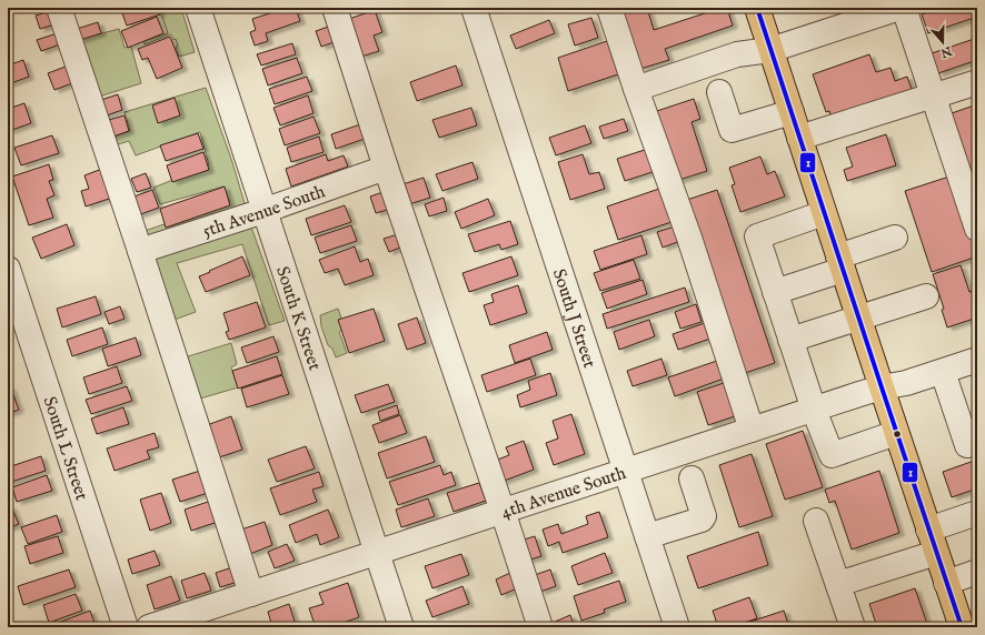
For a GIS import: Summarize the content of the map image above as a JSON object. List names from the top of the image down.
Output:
{
  "streets": {
    "street": [
      "5th Avenue South",
      "South K Street",
      "South J Street",
      "South L Street",
      "4th Avenue South"
    ]
  },
  "crossings": [
    ["5th Avenue South", "South K Street"],
    ["South K Street", "4th Avenue South"],
    ["South J Street", "4th Avenue South"]
  ],
  "lines": ["transit line 1"],
  "north": "bottom"
}
